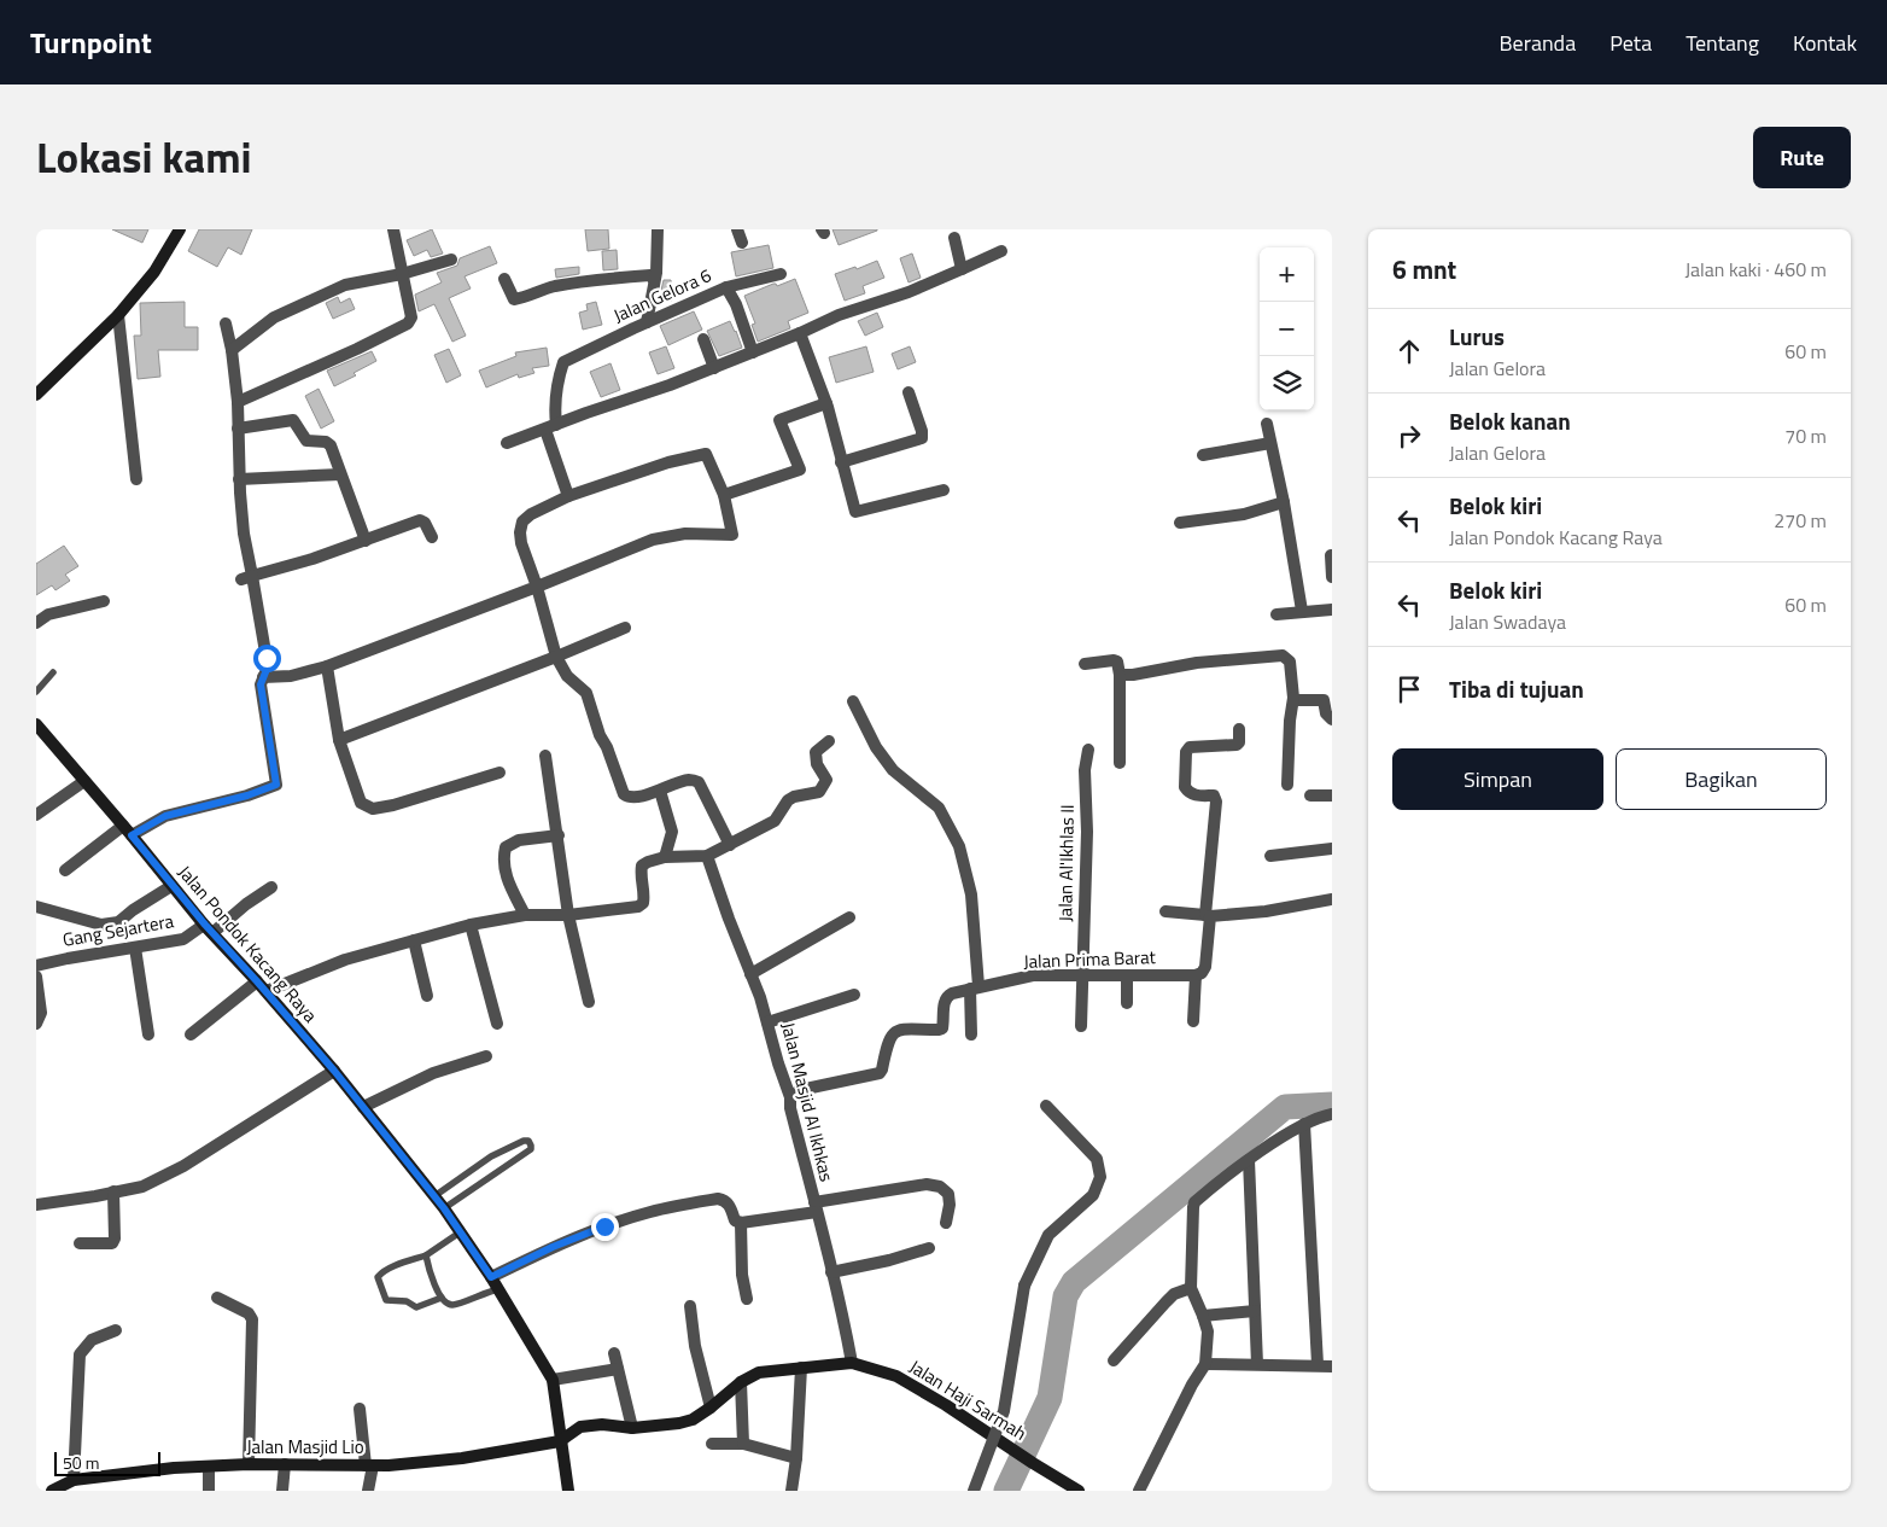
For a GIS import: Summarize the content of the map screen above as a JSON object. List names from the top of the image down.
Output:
{
  "streets": {
    "street": [
      "Jalan Gelora 6",
      "Jalan Al'Ikhlas II",
      "Gang Sejartera",
      "Jalan Pondok Kacang Raya",
      "Jalan Prima Barat",
      "Jalan Masjid Al Ikhkas",
      "Jalan Haji Sarmah",
      "Jalan Masjid Lio"
    ]
  },
  "crossings": [
    ["Jalan Al'Ikhlas II", "Jalan Prima Barat"],
    ["Gang Sejartera", "Jalan Pondok Kacang Raya"],
    ["Jalan Pondok Kacang Raya", "Jalan Haji Sarmah"],
    ["Jalan Pondok Kacang Raya", "Jalan Masjid Lio"],
    ["Jalan Prima Barat", "Jalan Masjid Al Ikhkas"],
    ["Jalan Masjid Al Ikhkas", "Jalan Haji Sarmah"],
    ["Jalan Haji Sarmah", "Jalan Masjid Lio"]
  ],
  "scale_bar": "50 m",
  "page": {
    "header": "Turnpoint",
    "nav": [
      "Beranda",
      "Peta",
      "Tentang",
      "Kontak"
    ],
    "title": "Lokasi kami",
    "buttons": [
      "Rute",
      ["Simpan", "Bagikan"]
    ],
    "heading": ["6 mnt", "Jalan kaki · 460 m"],
    "map_buttons": ["+", "−"],
    "list": [
      ["Lurus", "Jalan Gelora", "60 m"],
      ["Belok kanan", "Jalan Gelora", "70 m"],
      ["Belok kiri", "Jalan Pondok Kacang Raya", "270 m"],
      ["Belok kiri", "Jalan Swadaya", "60 m"],
      "Tiba di tujuan"
    ],
    "scale": "50 m"
  }
}
